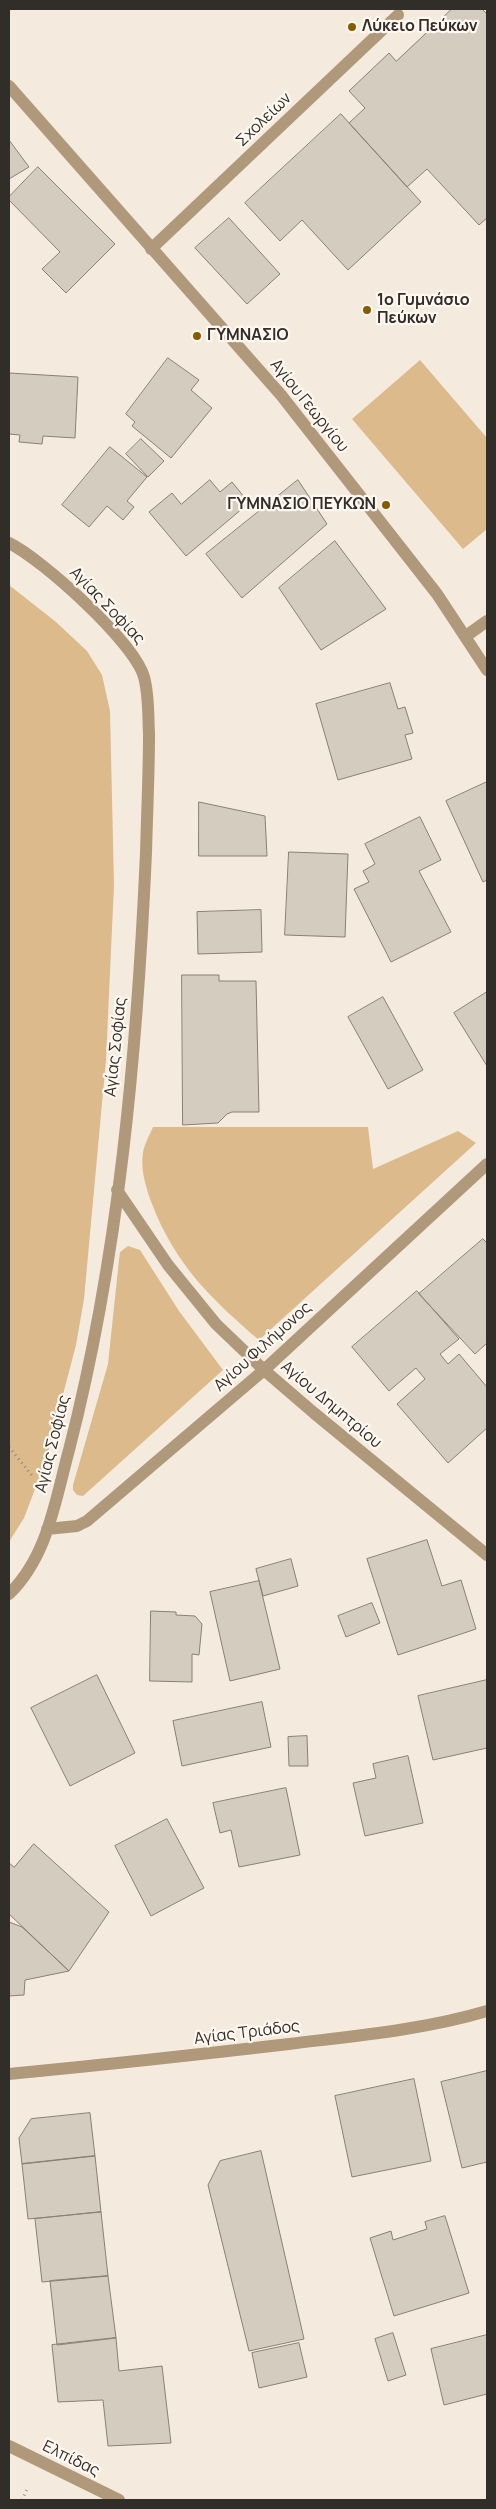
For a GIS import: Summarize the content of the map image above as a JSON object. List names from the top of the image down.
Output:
{
  "streets": {
    "street": [
      "Σχολείων",
      "Αγίου Γεωργίου",
      "Αγίας Σοφίας",
      "Αγίου Φιλήμονος",
      "Αγίου Δημητρίου",
      "Αγίας Τριάδος",
      "Ελπίδας"
    ]
  },
  "crossings": [
    ["Σχολείων", "Αγίου Γεωργίου"],
    ["Αγίας Σοφίας", "Αγίου Φιλήμονος"],
    ["Αγίας Σοφίας", "Αγίου Δημητρίου"],
    ["Αγίου Φιλήμονος", "Αγίου Δημητρίου"]
  ],
  "places": [
    "Λύκειο Πεύκων",
    "1ο Γυμνάσιο Πεύκων",
    "ΓΥΜΝΑΣΙΟ",
    "ΓΥΜΝΑΣΙΟ ΠΕΥΚΩΝ"
  ]
}
